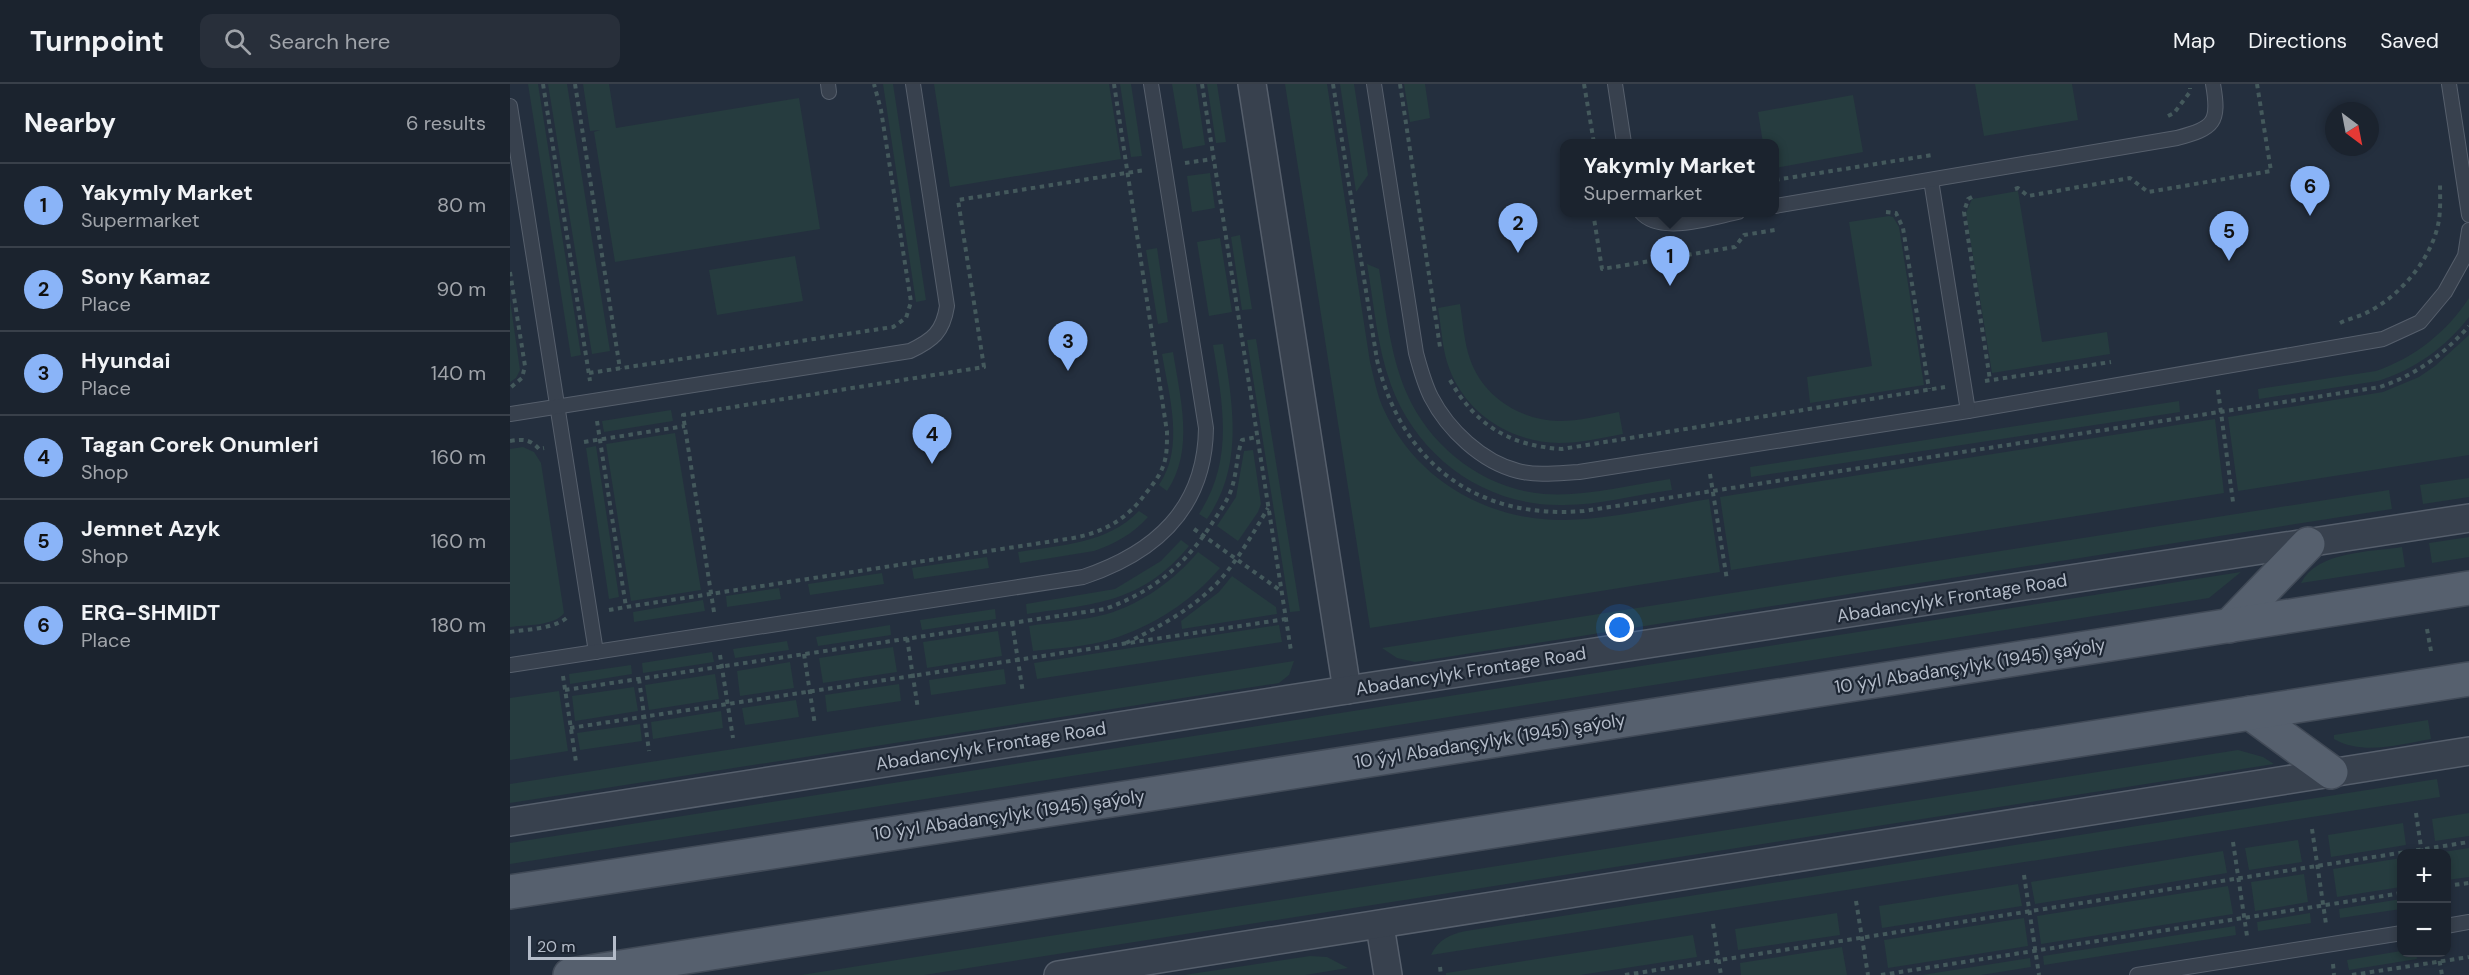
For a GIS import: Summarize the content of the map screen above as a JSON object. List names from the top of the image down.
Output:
{
  "streets": {
    "main road": ["10 ýyl Abadançylyk (1945) şaýoly"],
    "street": ["Abadancylyk Frontage Road"]
  },
  "scale_bar": "20 m",
  "north": "bottom right",
  "page": {
    "header": "Turnpoint",
    "search": "Search here",
    "nav": ["Map", "Directions", "Saved"],
    "heading": ["Nearby", "6 results"],
    "popup": ["Yakymly Market", "Supermarket"],
    "list": [
      {
        "mark": "1",
        "name": "Yakymly Market",
        "note": "Supermarket",
        "value": "80 m"
      },
      {
        "mark": "2",
        "name": "Sony Kamaz",
        "note": "Place",
        "value": "90 m"
      },
      {
        "mark": "3",
        "name": "Hyundai",
        "note": "Place",
        "value": "140 m"
      },
      {
        "mark": "4",
        "name": "Tagan Corek Onumleri",
        "note": "Shop",
        "value": "160 m"
      },
      {
        "mark": "5",
        "name": "Jemnet Azyk",
        "note": "Shop",
        "value": "160 m"
      },
      {
        "mark": "6",
        "name": "ERG-SHMIDT",
        "note": "Place",
        "value": "180 m"
      }
    ],
    "pins": [
      "6",
      "2",
      "5",
      "1",
      "3",
      "4"
    ],
    "map_buttons": ["+", "−"],
    "scale": "20 m"
  }
}
